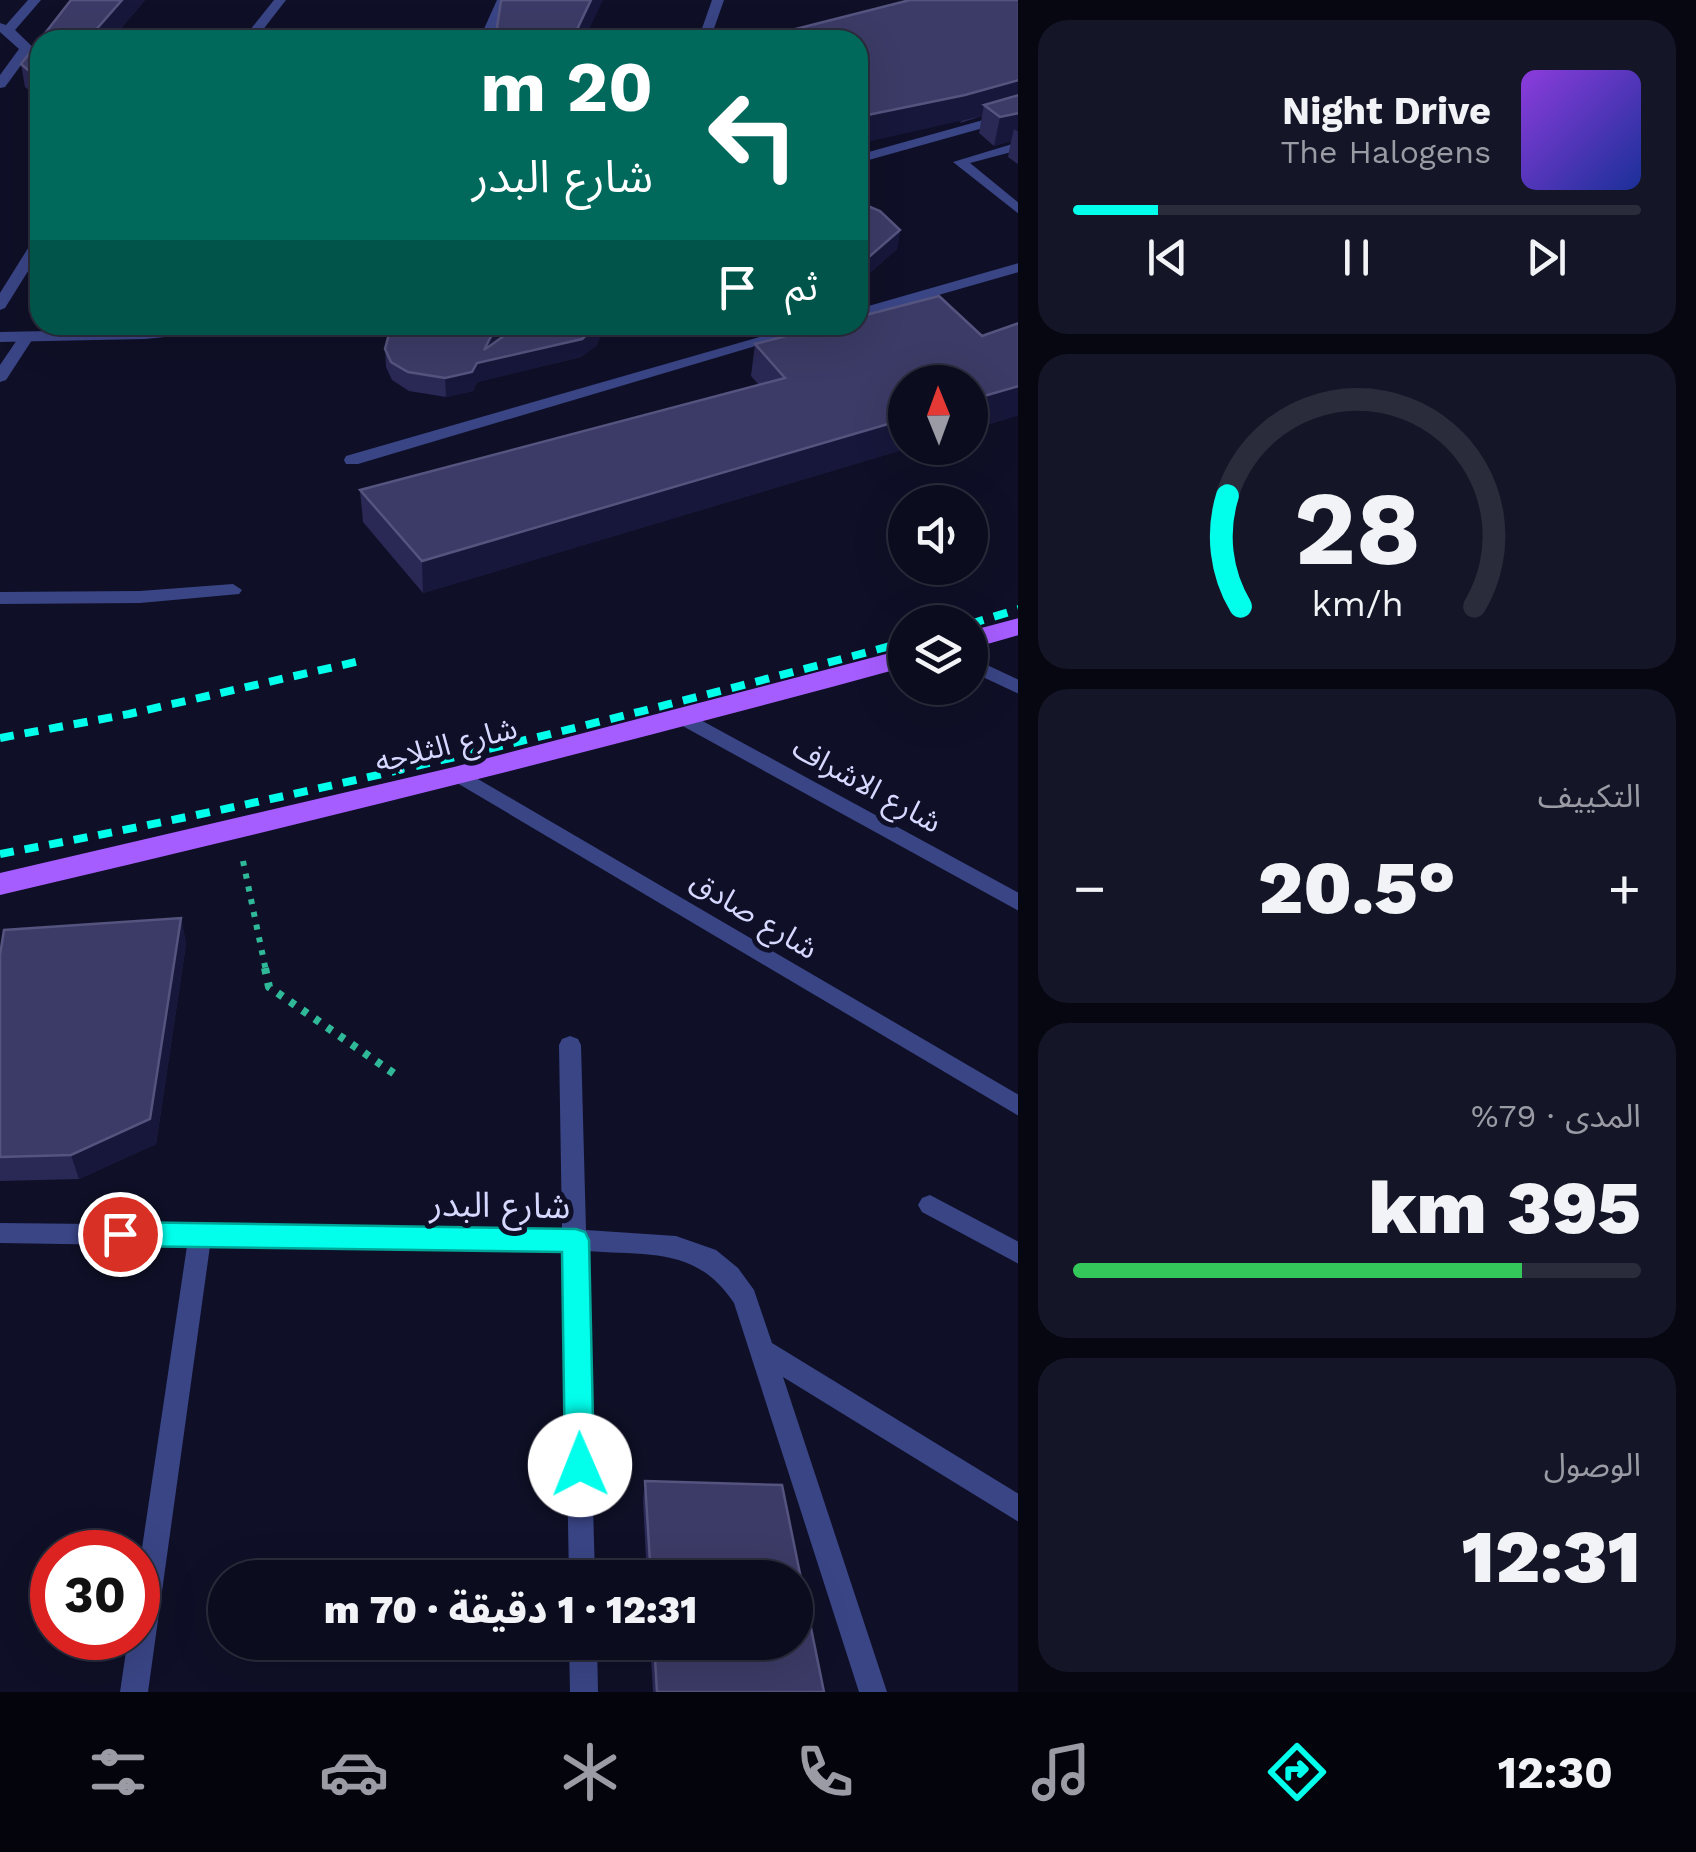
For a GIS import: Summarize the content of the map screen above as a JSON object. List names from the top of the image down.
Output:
{
  "streets": {
    "main road": ["شارع الثلاجه"],
    "street": ["شارع الاشراف", "شارع صادق", "شارع البدر"]
  },
  "crossings": [
    ["شارع الثلاجه", "شارع الاشراف"],
    ["شارع الثلاجه", "شارع صادق"]
  ],
  "north": "top",
  "page": {
    "turn": ["20 m", "شارع البدر"],
    "song": ["Night Drive", "The Halogens"],
    "then": "ثم",
    "tile": [
      "التكييف",
      ["المدى · 79%", "395 km"],
      ["الوصول", "12:31"]
    ],
    "heat": ["−", "20.5°", "+"],
    "limit": "30",
    "trip": "12:31 · 1 دقيقة · 70 m",
    "tabs": "12:30",
    "gauge": ["28", "km/h"]
  }
}
